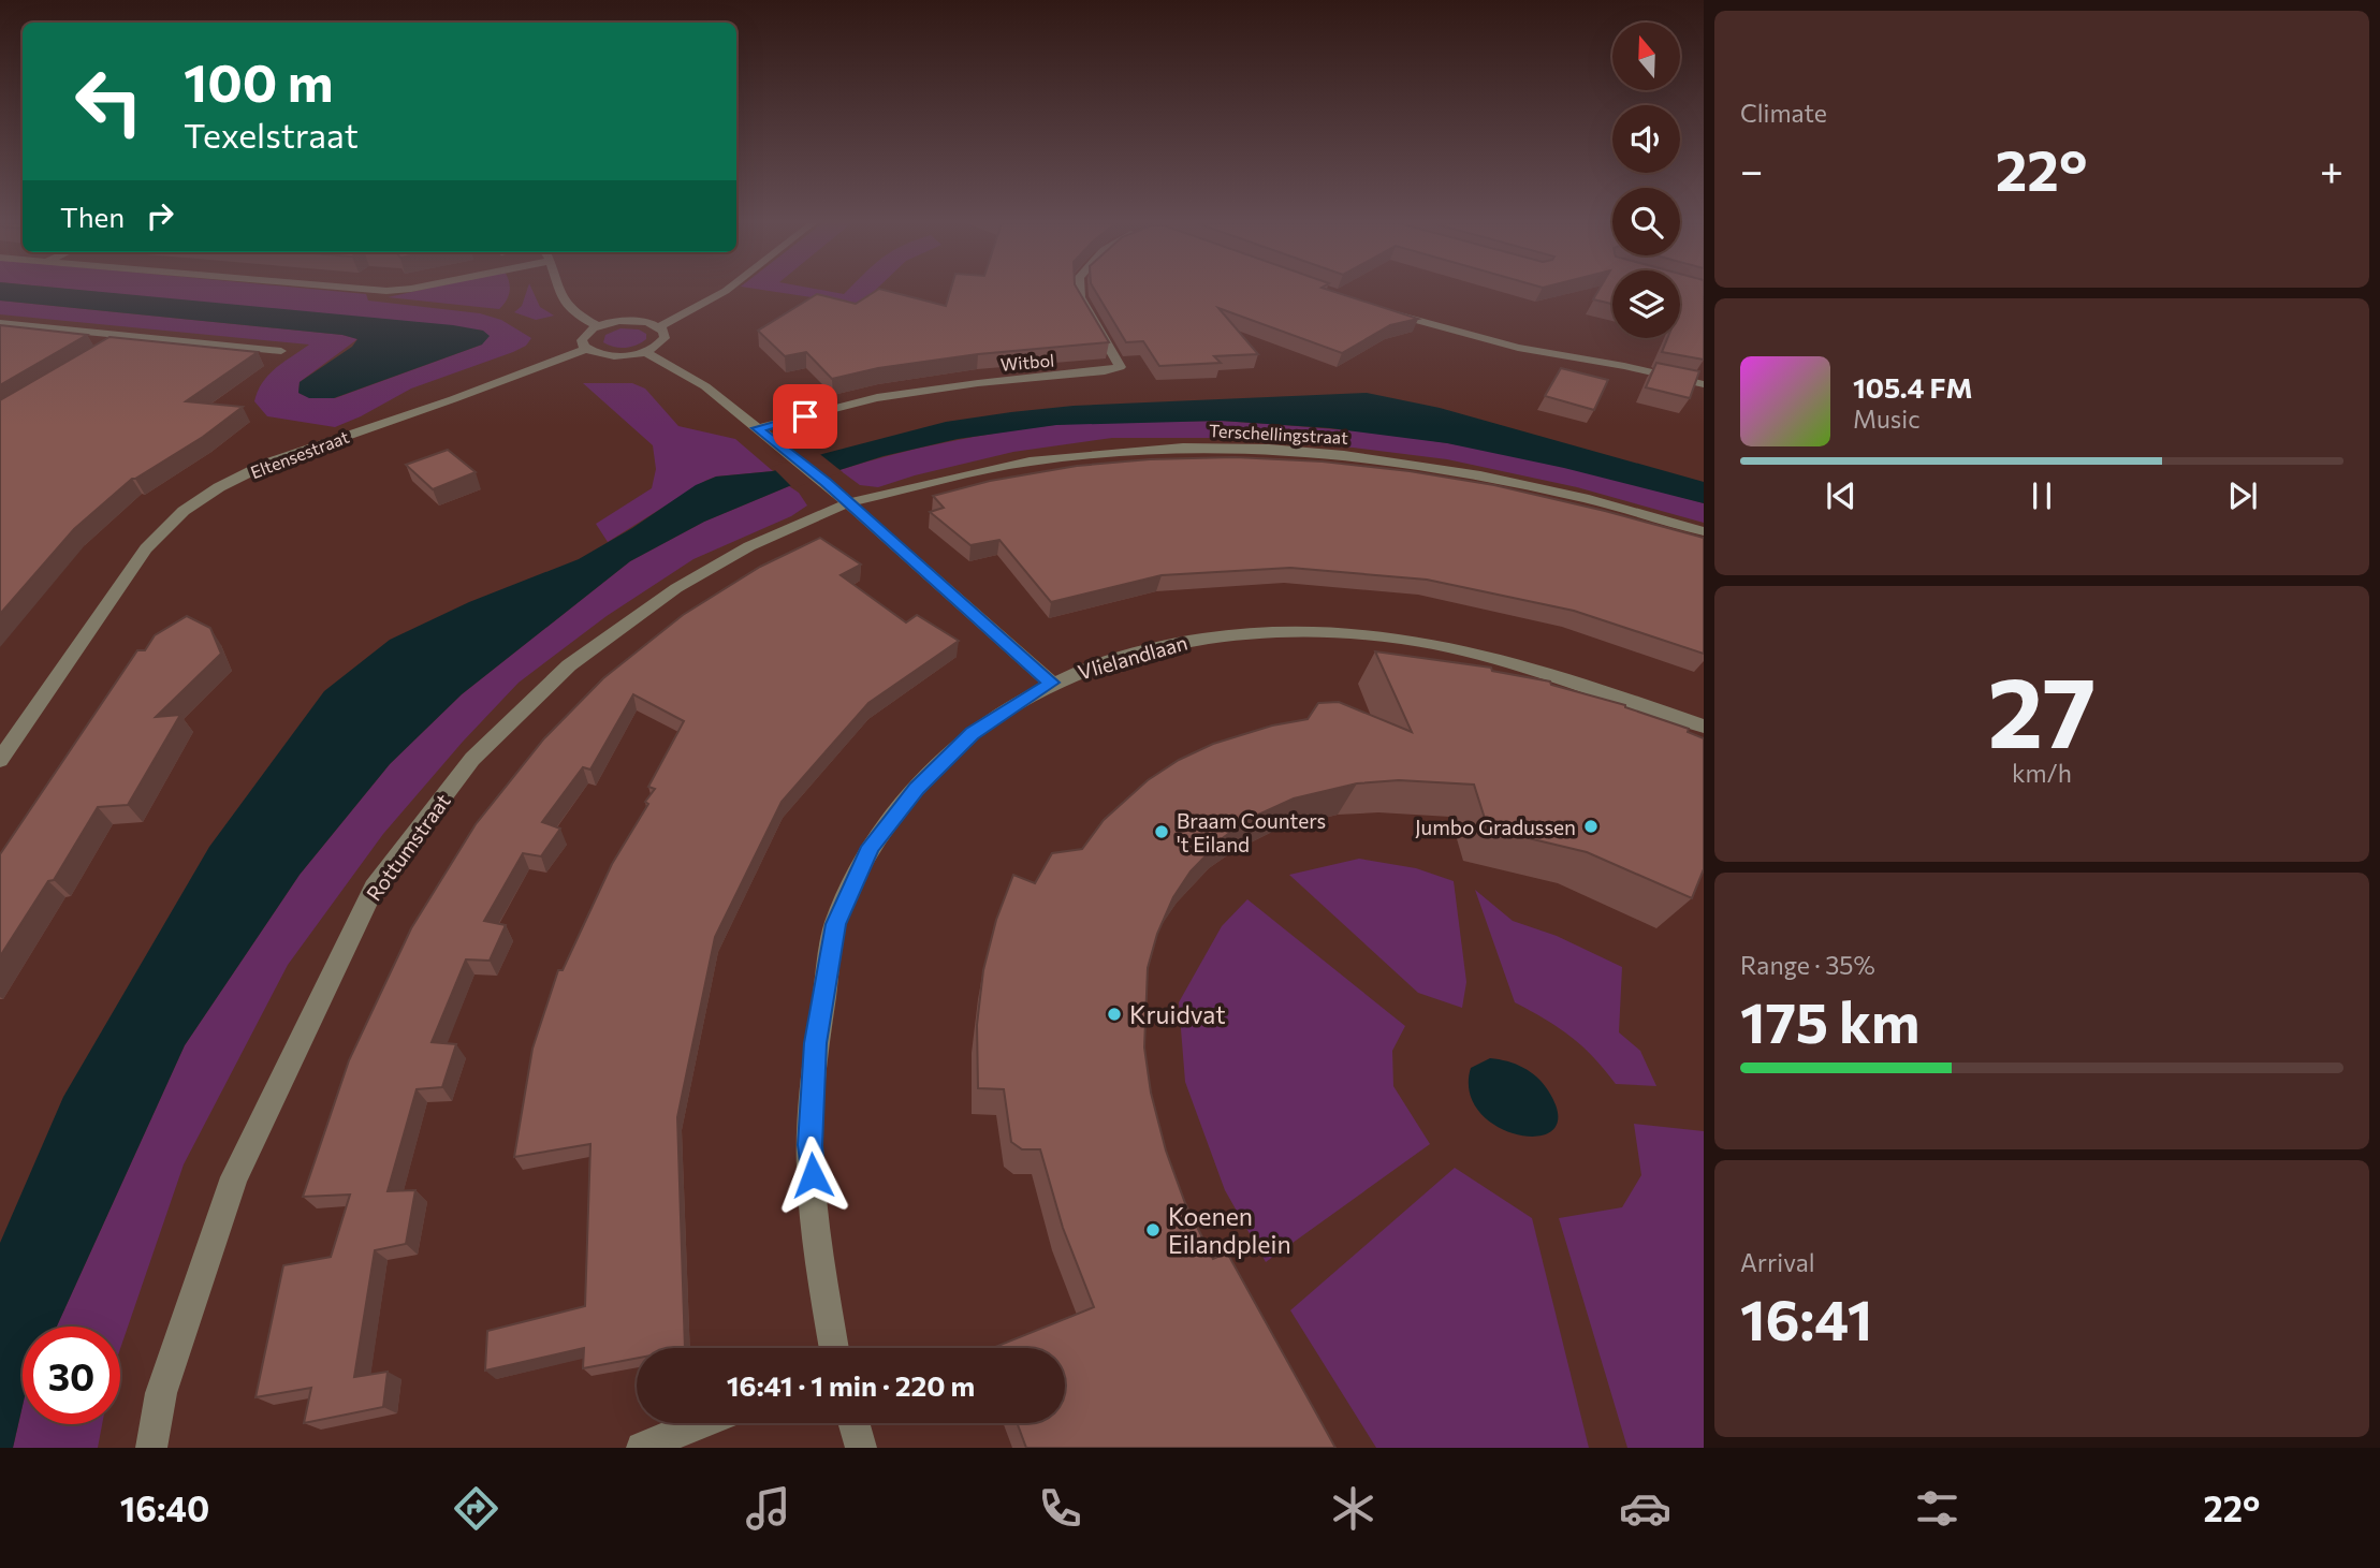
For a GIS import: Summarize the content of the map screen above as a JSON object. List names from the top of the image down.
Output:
{
  "streets": {
    "street": [
      "Witbol",
      "Terschellingstraat",
      "Eltensestraat",
      "Vlielandlaan",
      "Rottumstraat"
    ]
  },
  "crossings": [
    ["Terschellingstraat", "Rottumstraat"]
  ],
  "places": [
    "Jumbo Gradussen",
    "Braam Counters 't Eiland",
    "Kruidvat",
    "Koenen Eilandplein"
  ],
  "north": "top",
  "page": {
    "tile": [
      "Climate",
      ["27", "km/h"],
      ["Range · 35%", "175 km"],
      ["Arrival", "16:41"]
    ],
    "turn": ["100 m", "Texelstraat"],
    "heat": ["−", "22°", "+"],
    "then": "Then",
    "song": ["105.4 FM", "Music"],
    "limit": "30",
    "trip": "16:41 · 1 min · 220 m",
    "tabs": ["16:40", "22°"]
  }
}
